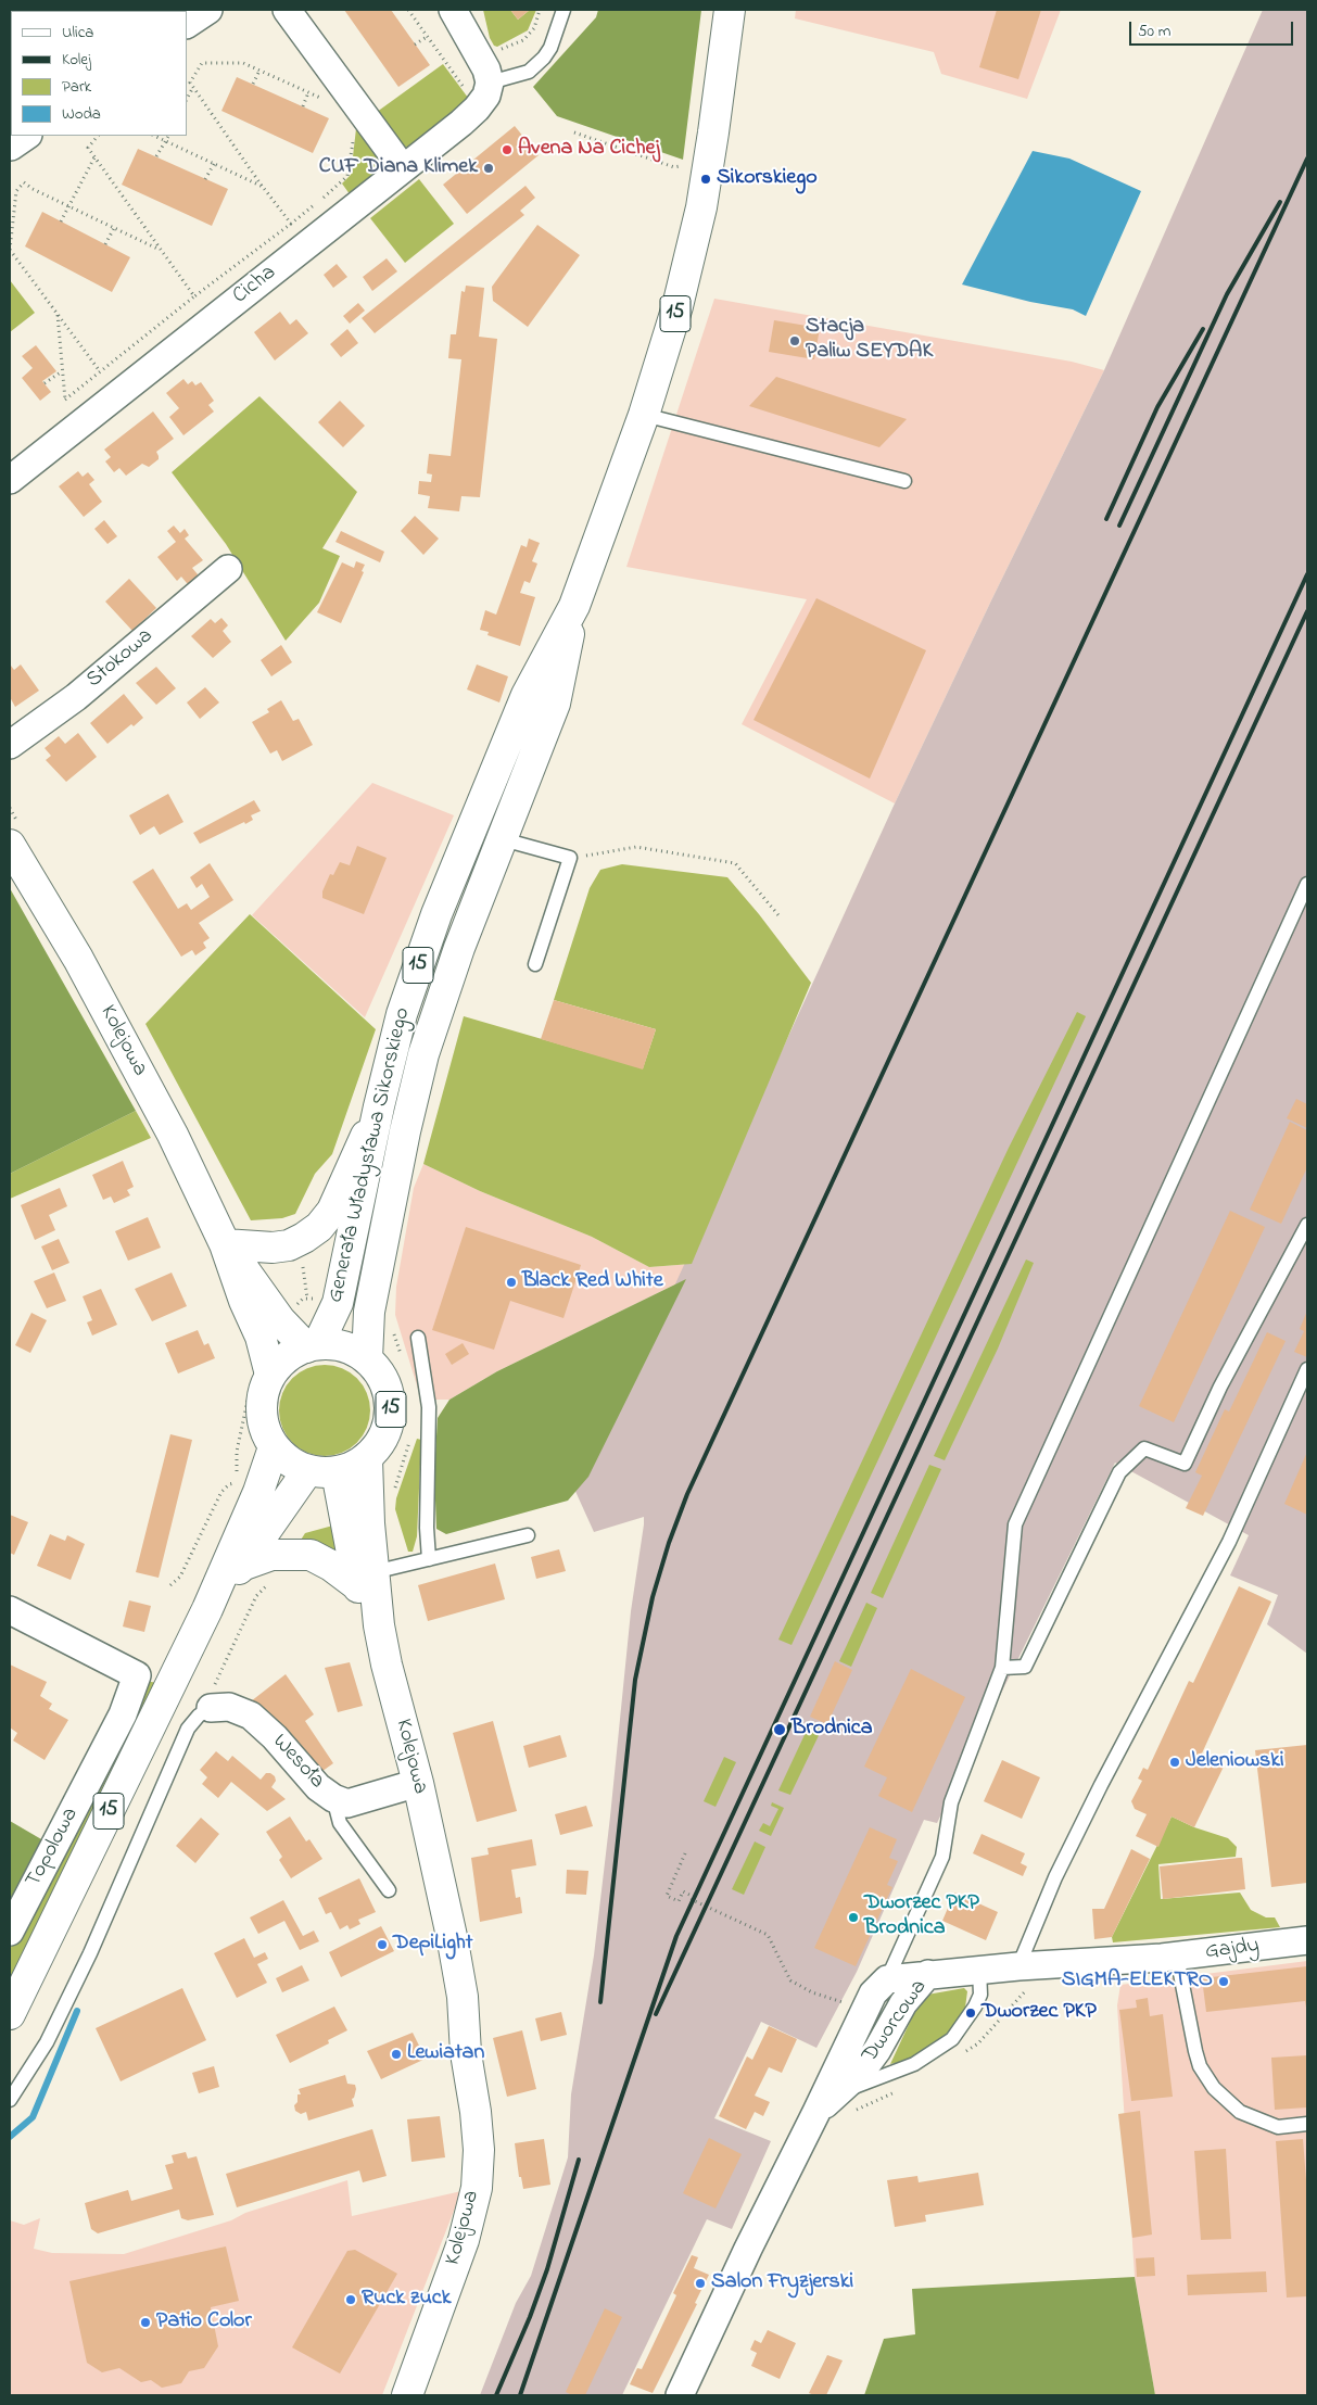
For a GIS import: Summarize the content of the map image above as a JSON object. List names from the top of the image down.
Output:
{
  "streets": {
    "main road": ["15", "Kolejowa", "Generała Władysława Sikorskiego"],
    "street": [
      "Cicha",
      "Stokowa",
      "Wesoła",
      "Topolowa",
      "Gajdy",
      "Dworcowa"
    ]
  },
  "crossings": [
    ["15", "Kolejowa"],
    ["15", "Generała Władysława Sikorskiego"],
    ["Kolejowa", "Generała Władysława Sikorskiego"],
    ["Kolejowa", "Wesoła"],
    ["Gajdy", "Dworcowa"]
  ],
  "places": [
    "Avena Na Cichej",
    "CUF Diana Klimek",
    "Sikorskiego",
    "Stacja Paliw SEYDAK",
    "Black Red White",
    "Brodnica",
    "Jeleniowski",
    "Dworzec PKP Brodnica",
    "DepiLight",
    "SIGMA-ELEKTRO",
    "Dworzec PKP",
    "Lewiatan",
    "Salon Fryzjerski",
    "Ruck zuck",
    "Patio Color"
  ],
  "legend": [
    "Ulica",
    "Kolej",
    "Park",
    "Woda"
  ],
  "scale_bar": "50 m"
}
